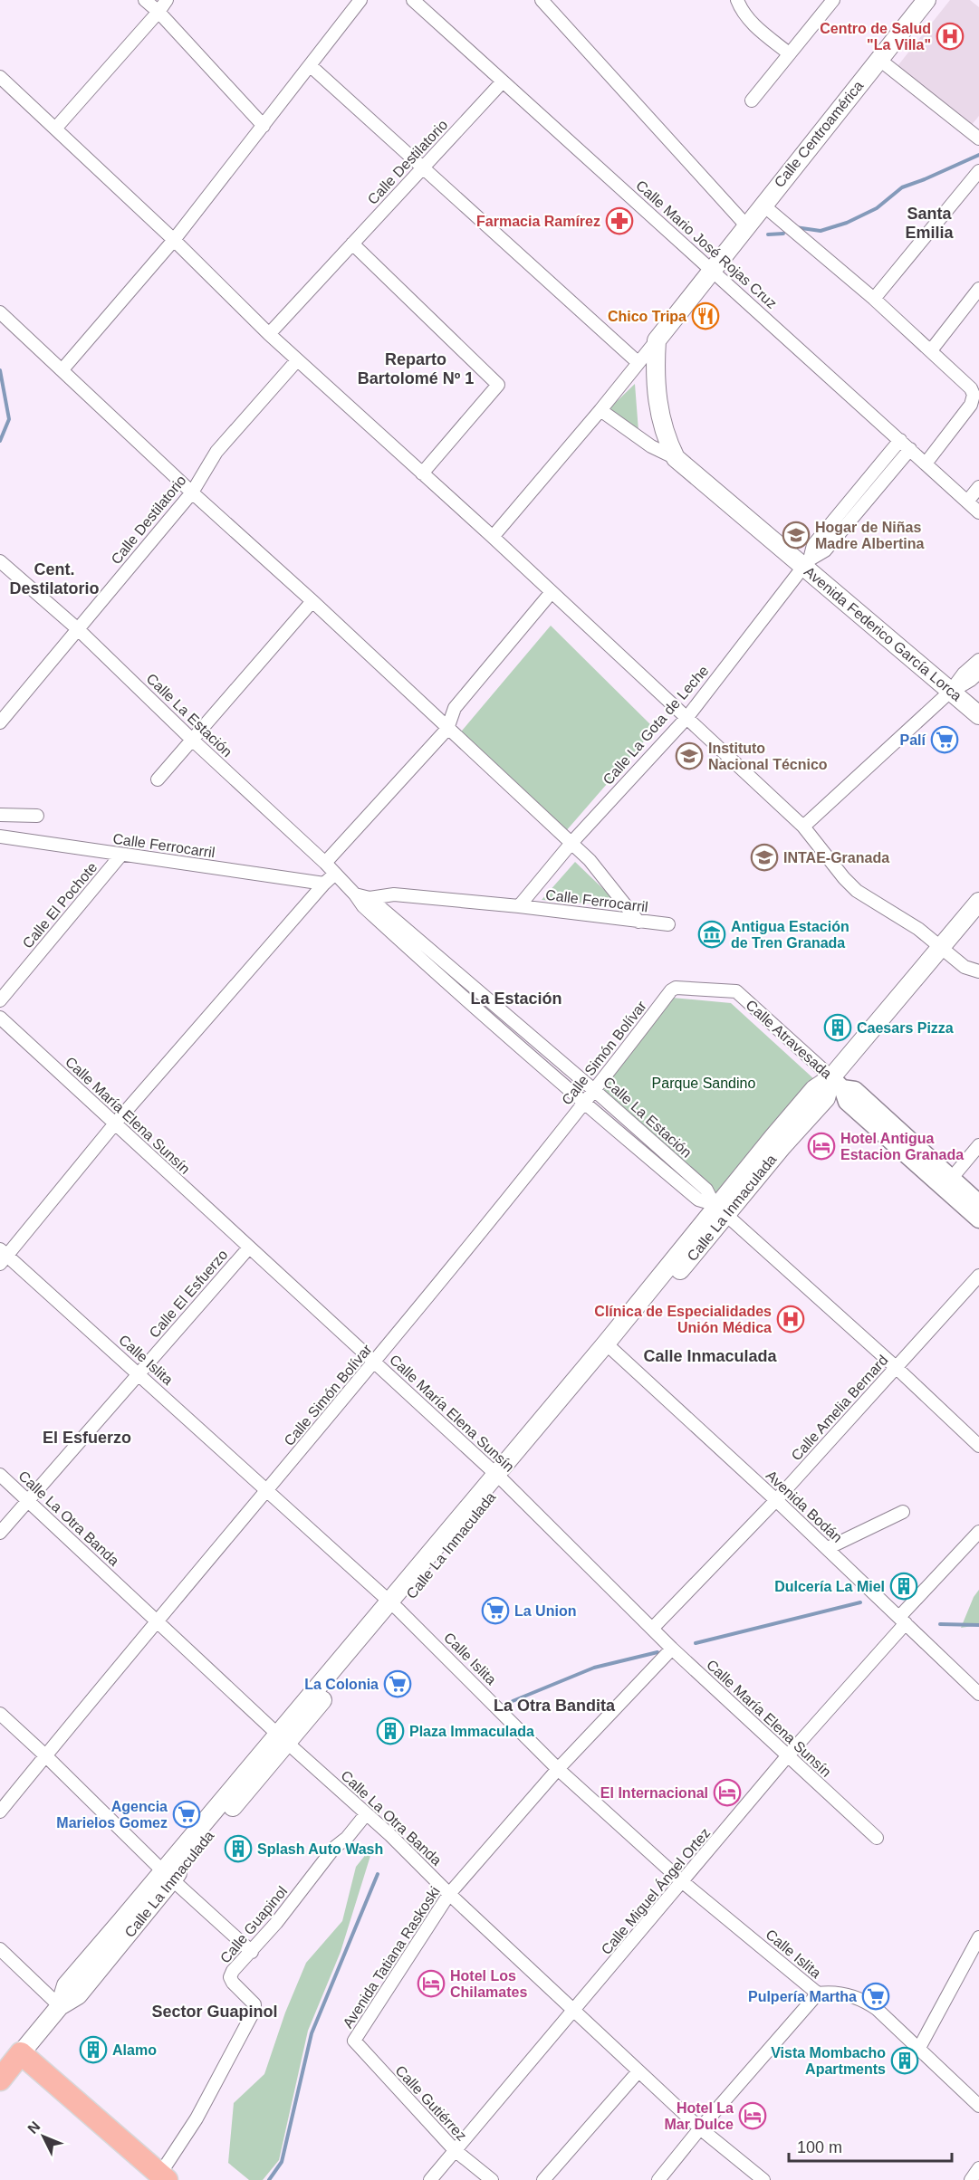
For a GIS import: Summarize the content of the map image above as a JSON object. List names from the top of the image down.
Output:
{
  "streets": {
    "main road": ["Calle Centroamérica", "Avenida Federico García Lorca", "Calle La Inmaculada"],
    "street": [
      "Calle Destilatorio",
      "Calle Mario José Rojas Cruz",
      "Calle La Estación",
      "Calle La Gota de Leche",
      "Calle Ferrocarril",
      "Calle El Pochote",
      "Calle Atravesada",
      "Calle Simón Bolívar",
      "Calle María Elena Sunsín",
      "Calle El Esfuerzo",
      "Calle Islita",
      "Calle Amelia Bernard",
      "Avenida Bodán",
      "Calle La Otra Banda",
      "Calle Miguel Ángel Ortez",
      "Calle Guapinol",
      "Avenida Tatiana Raskoski",
      "Calle Gutiérrez"
    ]
  },
  "crossings": [
    ["Calle Centroamérica", "Calle Mario José Rojas Cruz"],
    ["Calle Destilatorio", "Calle Mario José Rojas Cruz"],
    ["Calle Destilatorio", "Calle La Estación"],
    ["Calle Mario José Rojas Cruz", "Calle La Gota de Leche"],
    ["Avenida Federico García Lorca", "Calle La Gota de Leche"],
    ["Calle La Estación", "Calle Ferrocarril"],
    ["Calle La Estación", "Calle Simón Bolívar"],
    ["Calle La Estación", "Calle La Inmaculada"],
    ["Calle La Estación", "Calle Amelia Bernard"],
    ["Calle La Gota de Leche", "Calle Ferrocarril"],
    ["Calle Ferrocarril", "Calle El Pochote"],
    ["Calle Atravesada", "Calle Simón Bolívar"],
    ["Calle Atravesada", "Calle La Inmaculada"],
    ["Calle Simón Bolívar", "Calle María Elena Sunsín"],
    ["Calle Simón Bolívar", "Calle Islita"],
    ["Calle Simón Bolívar", "Calle La Otra Banda"],
    ["Calle María Elena Sunsín", "Calle La Inmaculada"],
    ["Calle María Elena Sunsín", "Calle El Esfuerzo"],
    ["Calle María Elena Sunsín", "Calle Amelia Bernard"],
    ["Calle María Elena Sunsín", "Calle Miguel Ángel Ortez"],
    ["Calle María Elena Sunsín", "Avenida Tatiana Raskoski"],
    ["Calle La Inmaculada", "Calle Islita"],
    ["Calle La Inmaculada", "Avenida Bodán"],
    ["Calle La Inmaculada", "Calle La Otra Banda"],
    ["Calle El Esfuerzo", "Calle Islita"],
    ["Calle El Esfuerzo", "Calle La Otra Banda"],
    ["Calle Islita", "Calle Miguel Ángel Ortez"],
    ["Calle Islita", "Avenida Tatiana Raskoski"],
    ["Calle Amelia Bernard", "Avenida Bodán"],
    ["Avenida Bodán", "Calle Miguel Ángel Ortez"],
    ["Calle La Otra Banda", "Calle Miguel Ángel Ortez"],
    ["Calle La Otra Banda", "Calle Guapinol"],
    ["Calle La Otra Banda", "Avenida Tatiana Raskoski"],
    ["Calle Miguel Ángel Ortez", "Calle Gutiérrez"],
    ["Avenida Tatiana Raskoski", "Calle Gutiérrez"]
  ],
  "districts": [
    "Santa Emilia",
    "Reparto Bartolomé Nº 1",
    "Cent. Destilatorio",
    "La Estación",
    "Calle Inmaculada",
    "El Esfuerzo",
    "La Otra Bandita",
    "Sector Guapinol"
  ],
  "parks": ["Parque Sandino"],
  "places": {
    "hospital": ["Centro de Salud \"La Villa\"", "Clínica de Especialidades Unión Médica"],
    "pharmacy": ["Farmacia Ramírez"],
    "restaurant": ["Chico Tripa"],
    "school or university": ["Hogar de Niñas Madre Albertina", "Instituto Nacional Técnico", "INTAE-Granada"],
    "supermarket": [
      "Palí",
      "La Union",
      "La Colonia",
      "Agencia Marielos Gomez",
      "Pulpería Martha"
    ],
    "museum": ["Antigua Estación de Tren Granada"],
    "building": [
      "Caesars Pizza",
      "Dulcería La Miel",
      "Plaza Immaculada",
      "Splash Auto Wash",
      "Alamo",
      "Vista Mombacho Apartments"
    ],
    "hotel": [
      "Hotel Antigua Estacion Granada",
      "El Internacional",
      "Hotel Los Chilamates",
      "Hotel La Mar Dulce"
    ]
  },
  "scale_bar": "100 m",
  "north": "top left"
}
